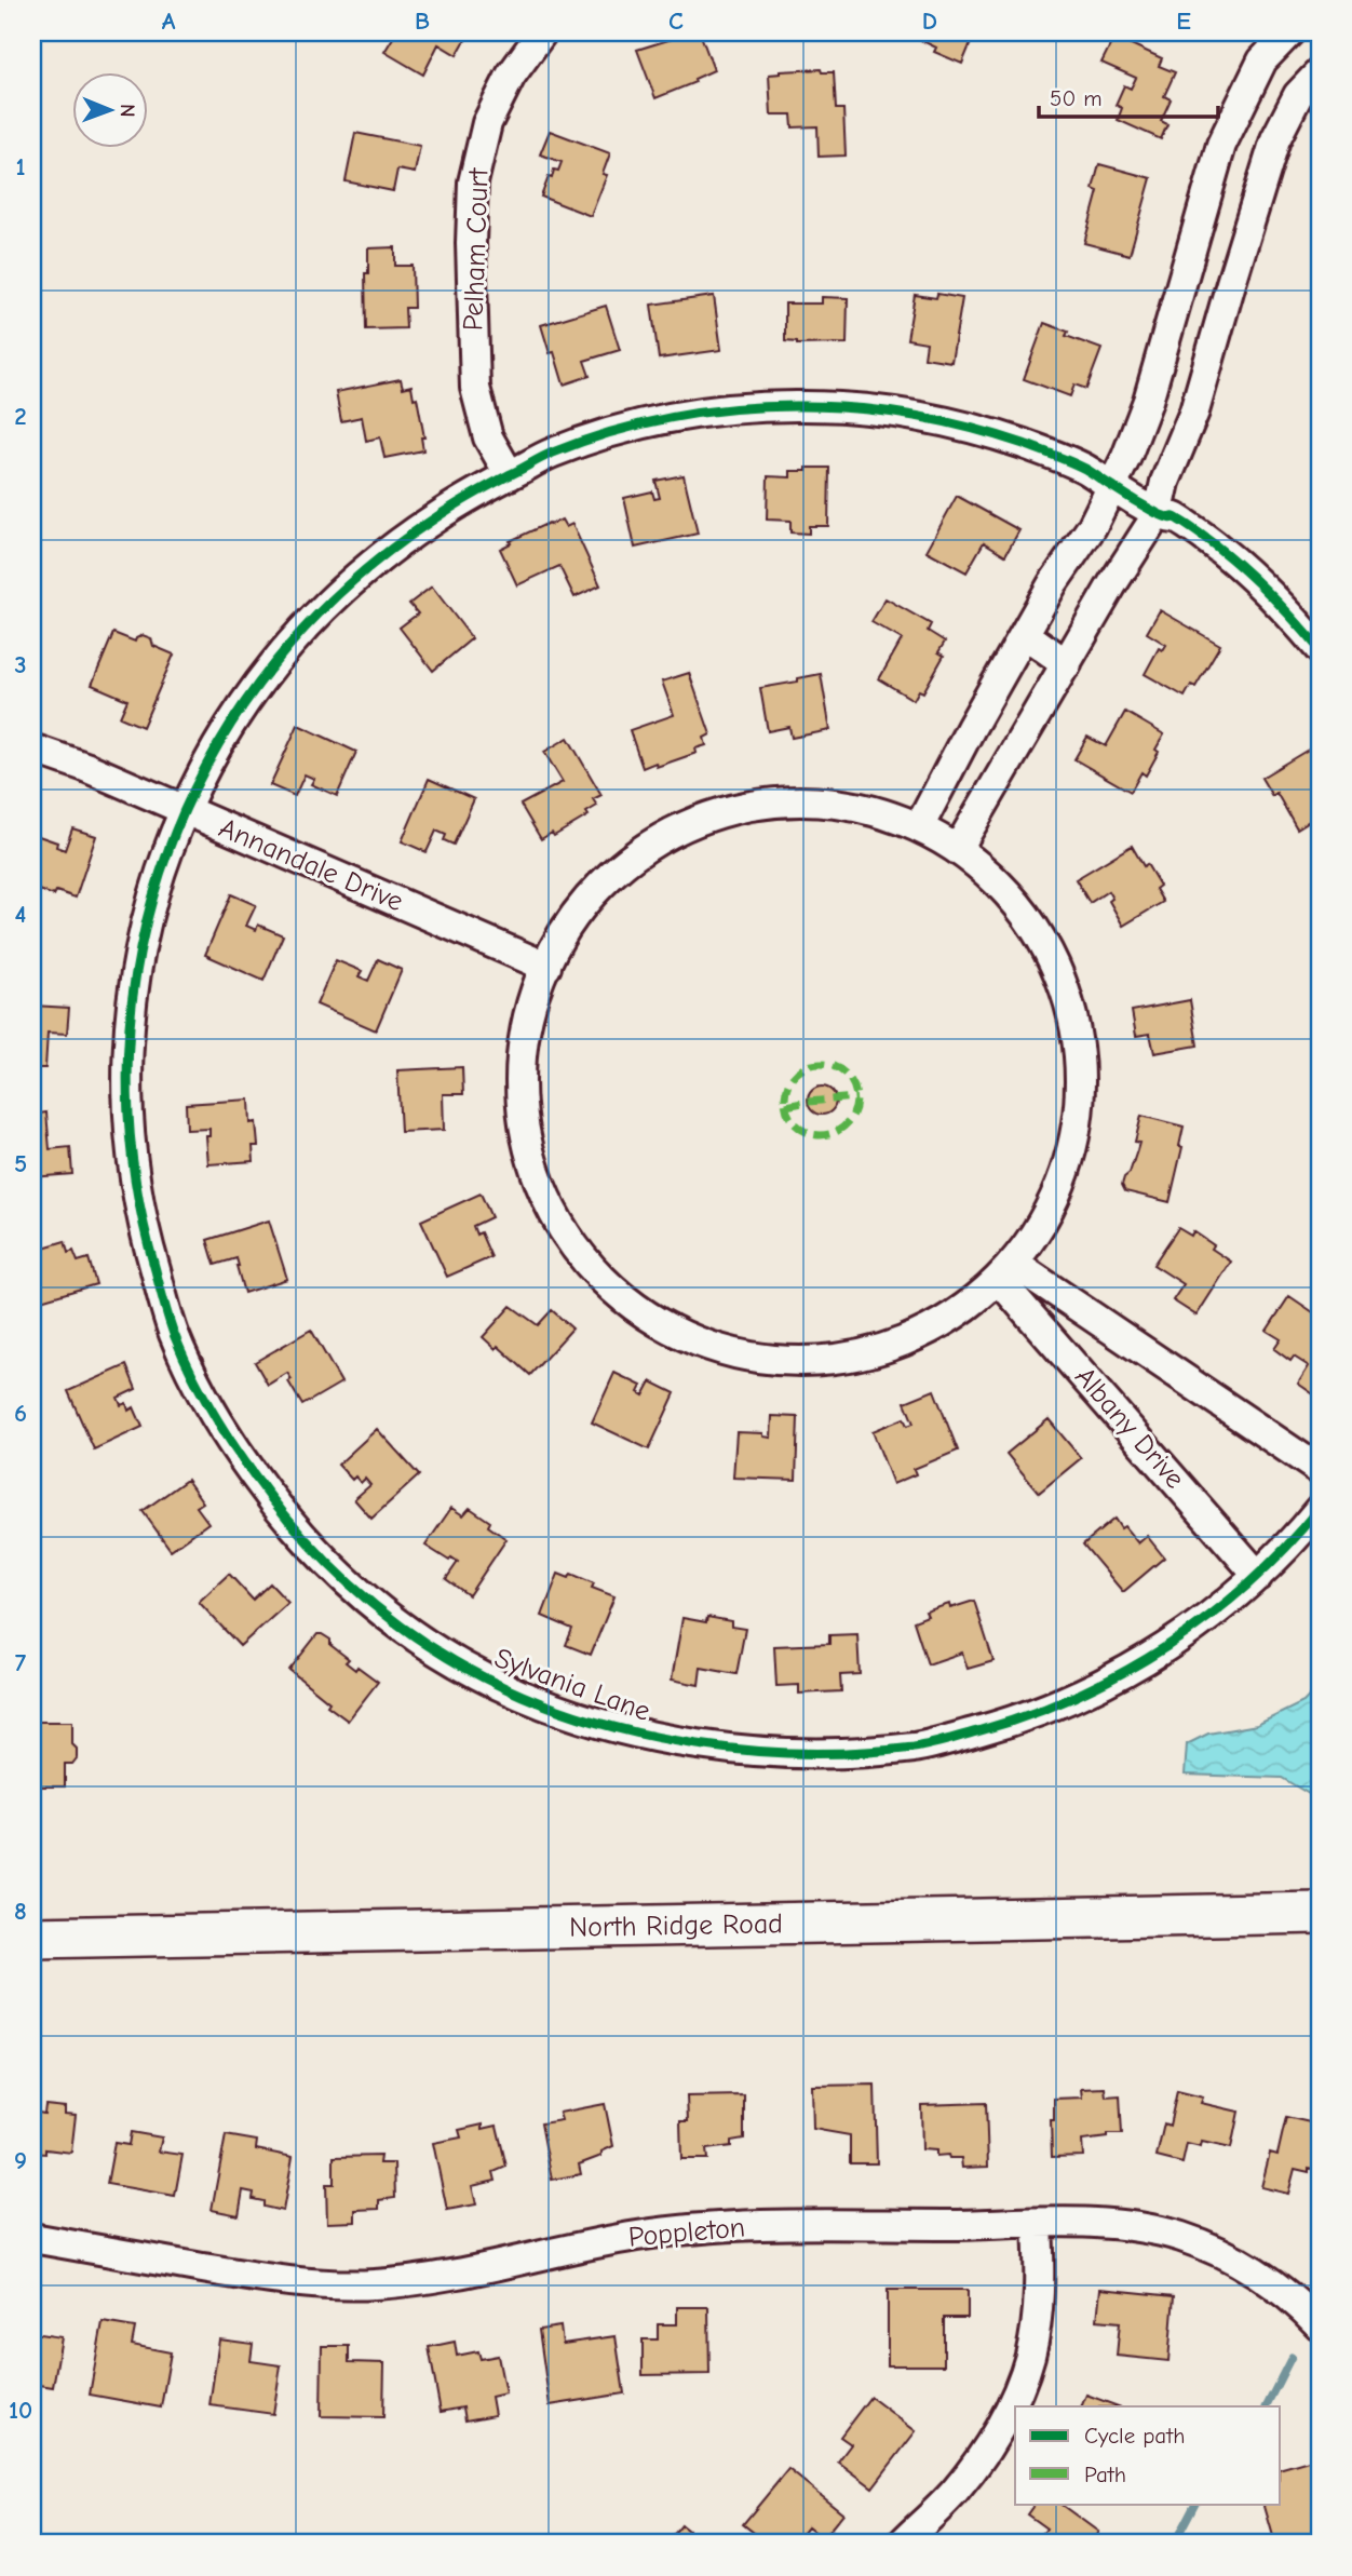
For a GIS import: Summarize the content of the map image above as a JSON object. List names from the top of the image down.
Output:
{
  "streets": {
    "street": [
      "Pelham Court",
      "Annandale Drive",
      "Albany Drive",
      "Sylvania Lane",
      "North Ridge Road",
      "Poppleton"
    ]
  },
  "crossings": [
    ["Pelham Court", "Sylvania Lane"],
    ["Annandale Drive", "Sylvania Lane"],
    ["Albany Drive", "Sylvania Lane"]
  ],
  "legend": ["Cycle path", "Path"],
  "scale_bar": "50 m",
  "north": "right",
  "grid": {
    "columns": [
      "A",
      "B",
      "C",
      "D",
      "E"
    ],
    "rows": [
      "1",
      "2",
      "3",
      "4",
      "5",
      "6",
      "7",
      "8",
      "9",
      "10"
    ]
  }
}
